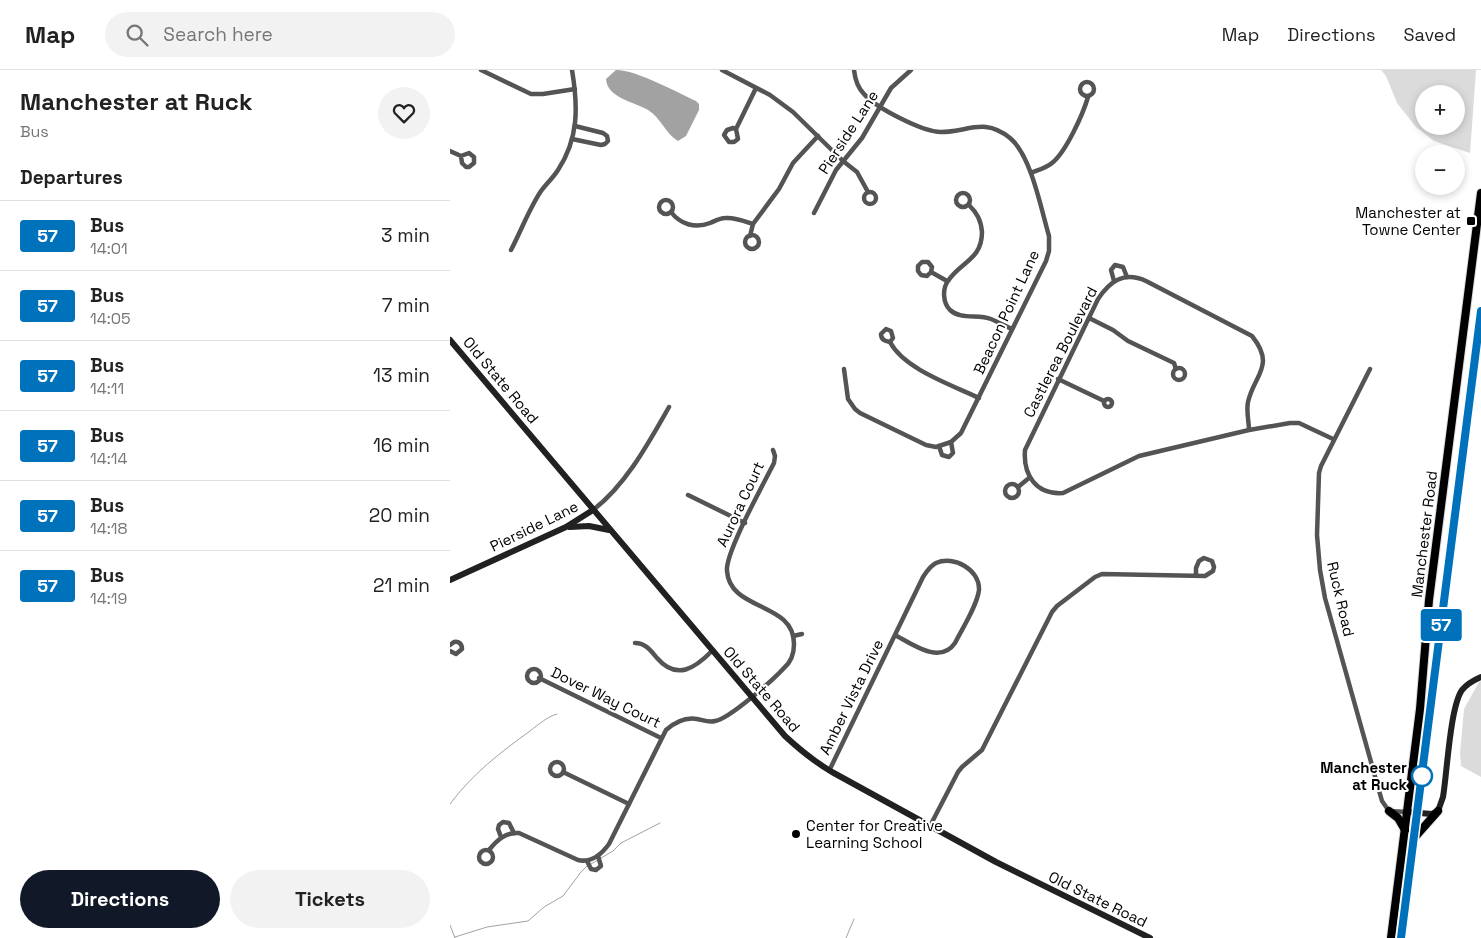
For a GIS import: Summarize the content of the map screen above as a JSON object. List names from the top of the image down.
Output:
{
  "streets": {
    "highway": ["Manchester Road"],
    "street": [
      "Pierside Lane",
      "Beacon Point Lane",
      "Castlerea Boulevard",
      "Old State Road",
      "Aurora Court",
      "Ruck Road",
      "Dover Way Court",
      "Amber Vista Drive"
    ]
  },
  "crossings": [
    ["Pierside Lane", "Beacon Point Lane"],
    ["Pierside Lane", "Old State Road"],
    ["Old State Road", "Amber Vista Drive"]
  ],
  "places": {
    "transit": ["Manchester at Towne Center"],
    "other": ["Manchester at Ruck", "Center for Creative Learning School"]
  },
  "lines": ["bus line 57"],
  "page": {
    "header": "Map",
    "search": "Search here",
    "nav": ["Map", "Directions", "Saved"],
    "heading": [
      ["Manchester at Ruck", "Bus"],
      "Departures"
    ],
    "on_map": "57",
    "map_buttons": ["+", "−"],
    "list": [
      {
        "mark": "57",
        "name": "Bus",
        "note": "14:01",
        "value": "3 min"
      },
      {
        "mark": "57",
        "name": "Bus",
        "note": "14:05",
        "value": "7 min"
      },
      {
        "mark": "57",
        "name": "Bus",
        "note": "14:11",
        "value": "13 min"
      },
      {
        "mark": "57",
        "name": "Bus",
        "note": "14:14",
        "value": "16 min"
      },
      {
        "mark": "57",
        "name": "Bus",
        "note": "14:18",
        "value": "20 min"
      },
      {
        "mark": "57",
        "name": "Bus",
        "note": "14:19",
        "value": "21 min"
      }
    ],
    "buttons": ["Directions", "Tickets"]
  }
}
